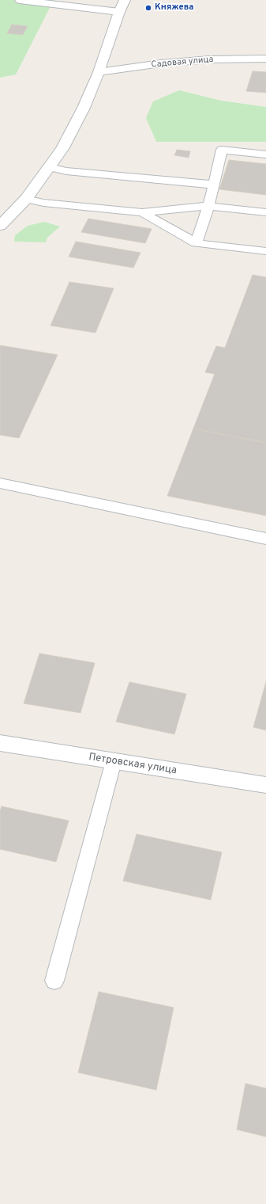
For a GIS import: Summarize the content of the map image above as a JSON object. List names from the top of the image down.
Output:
{
  "streets": {
    "street": ["Садовая улица", "Петровская улица"]
  },
  "places": ["Княжева"]
}
